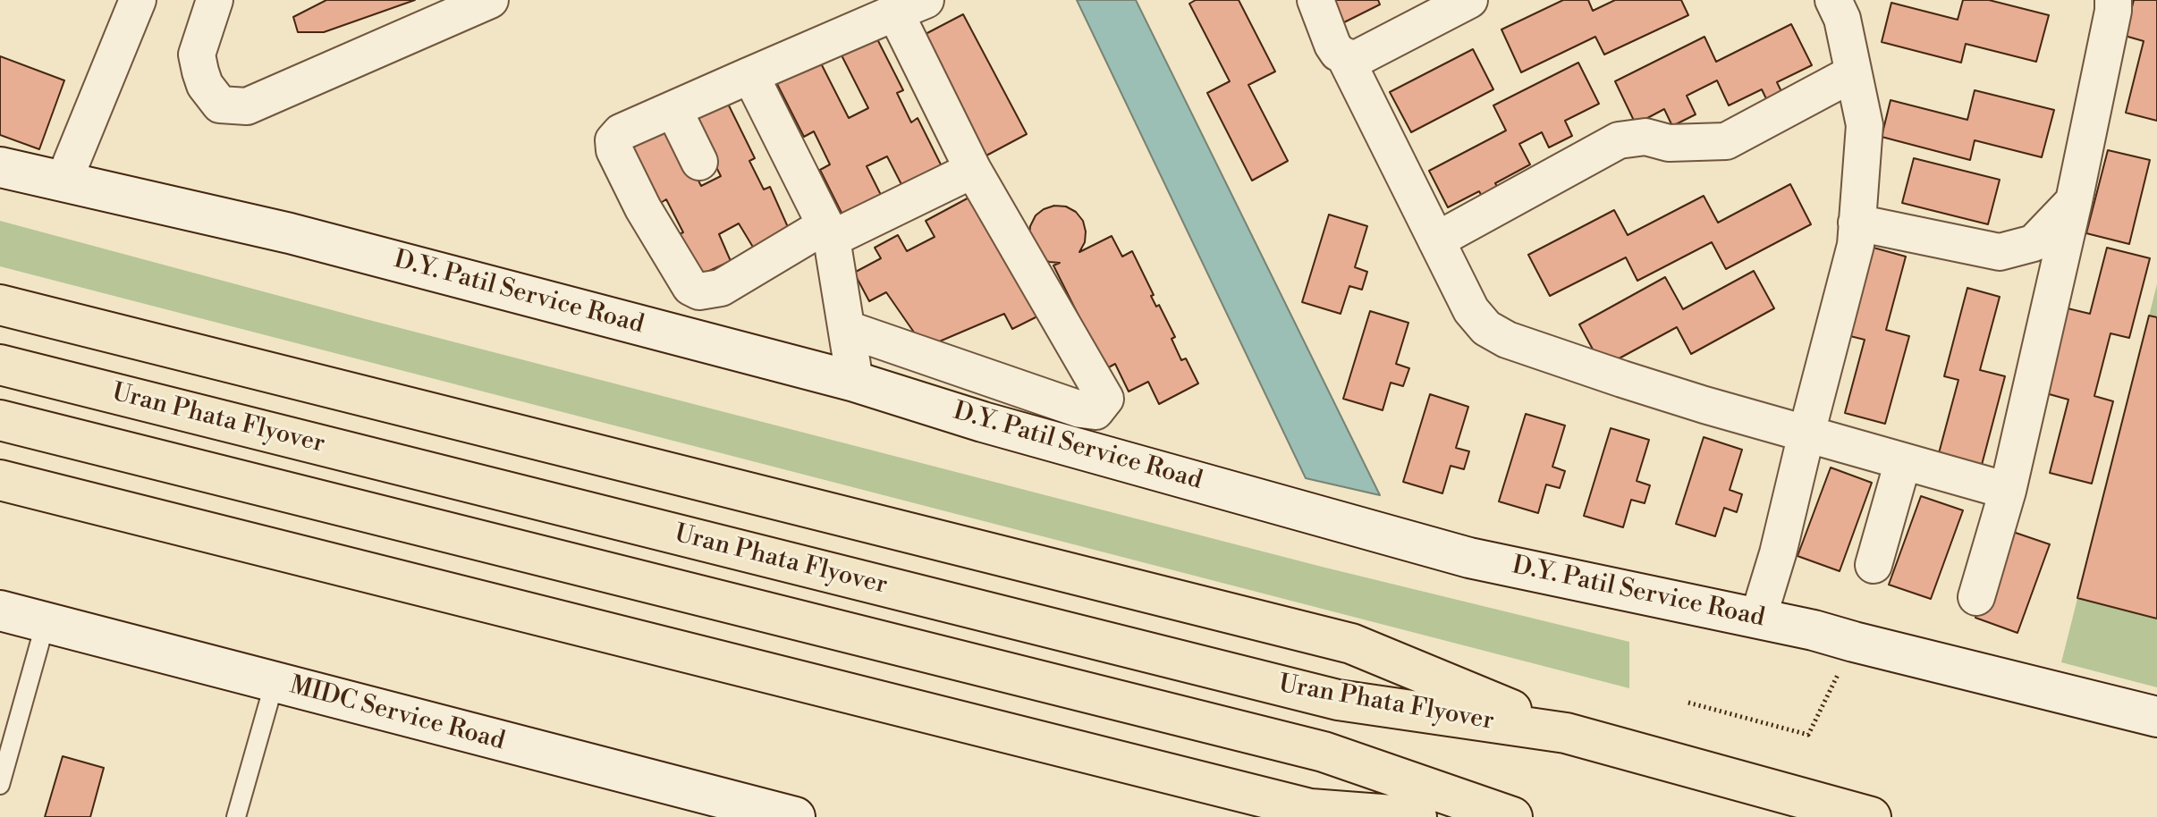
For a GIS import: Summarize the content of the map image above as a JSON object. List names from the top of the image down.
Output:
{
  "streets": {
    "highway": ["Uran Phata Flyover"],
    "street": ["D.Y. Patil Service Road", "MIDC Service Road"]
  }
}
